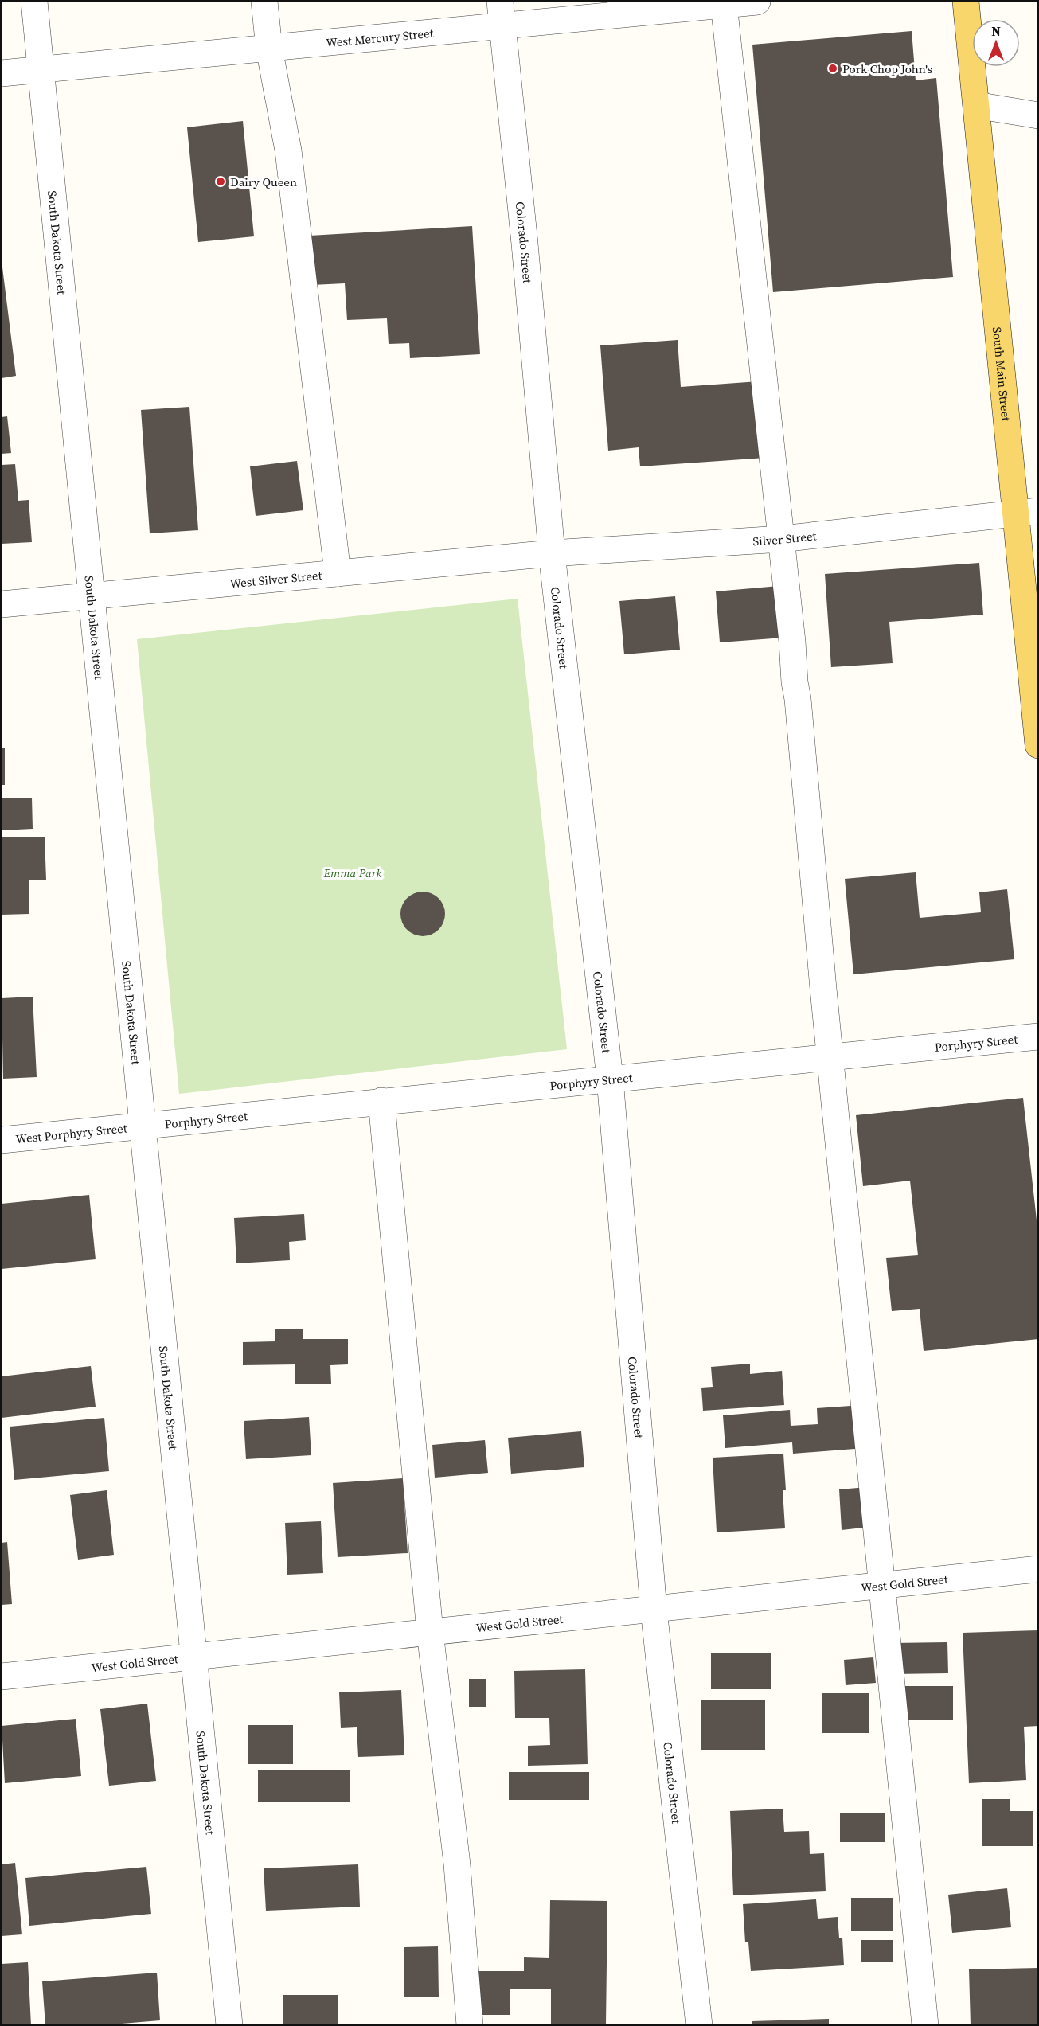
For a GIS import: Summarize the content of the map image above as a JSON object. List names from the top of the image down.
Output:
{
  "streets": {
    "main road": ["South Main Street"],
    "street": [
      "West Mercury Street",
      "South Dakota Street",
      "Colorado Street",
      "Silver Street",
      "West Silver Street",
      "Porphyry Street",
      "West Porphyry Street",
      "West Gold Street"
    ]
  },
  "crossings": [
    ["West Mercury Street", "South Dakota Street"],
    ["West Mercury Street", "Colorado Street"],
    ["South Dakota Street", "West Silver Street"],
    ["South Dakota Street", "Porphyry Street"],
    ["South Dakota Street", "West Porphyry Street"],
    ["South Dakota Street", "West Gold Street"],
    ["Colorado Street", "Silver Street"],
    ["Colorado Street", "West Silver Street"],
    ["Colorado Street", "Porphyry Street"],
    ["Colorado Street", "West Gold Street"],
    ["South Main Street", "Silver Street"],
    ["Silver Street", "West Silver Street"],
    ["Porphyry Street", "West Porphyry Street"]
  ],
  "parks": ["Emma Park"],
  "places": ["Pork Chop John's", "Dairy Queen"],
  "north": "top"
}
